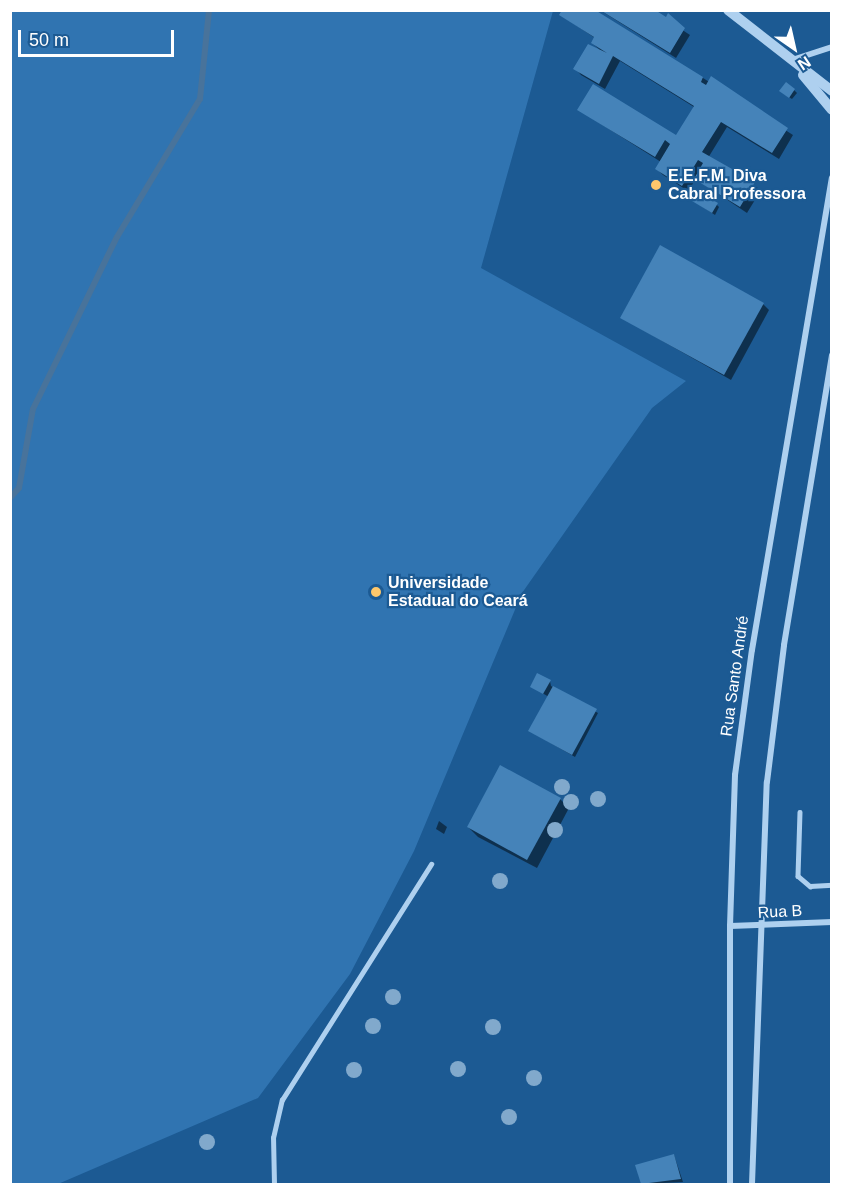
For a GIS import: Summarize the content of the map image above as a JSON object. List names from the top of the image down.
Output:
{
  "streets": {
    "street": ["Rua Santo André", "Rua B"]
  },
  "crossings": [
    ["Rua Santo André", "Rua B"]
  ],
  "places": ["E.E.F.M. Diva Cabral Professora", "Universidade Estadual do Ceará"],
  "scale_bar": "50 m",
  "north": "bottom right"
}
